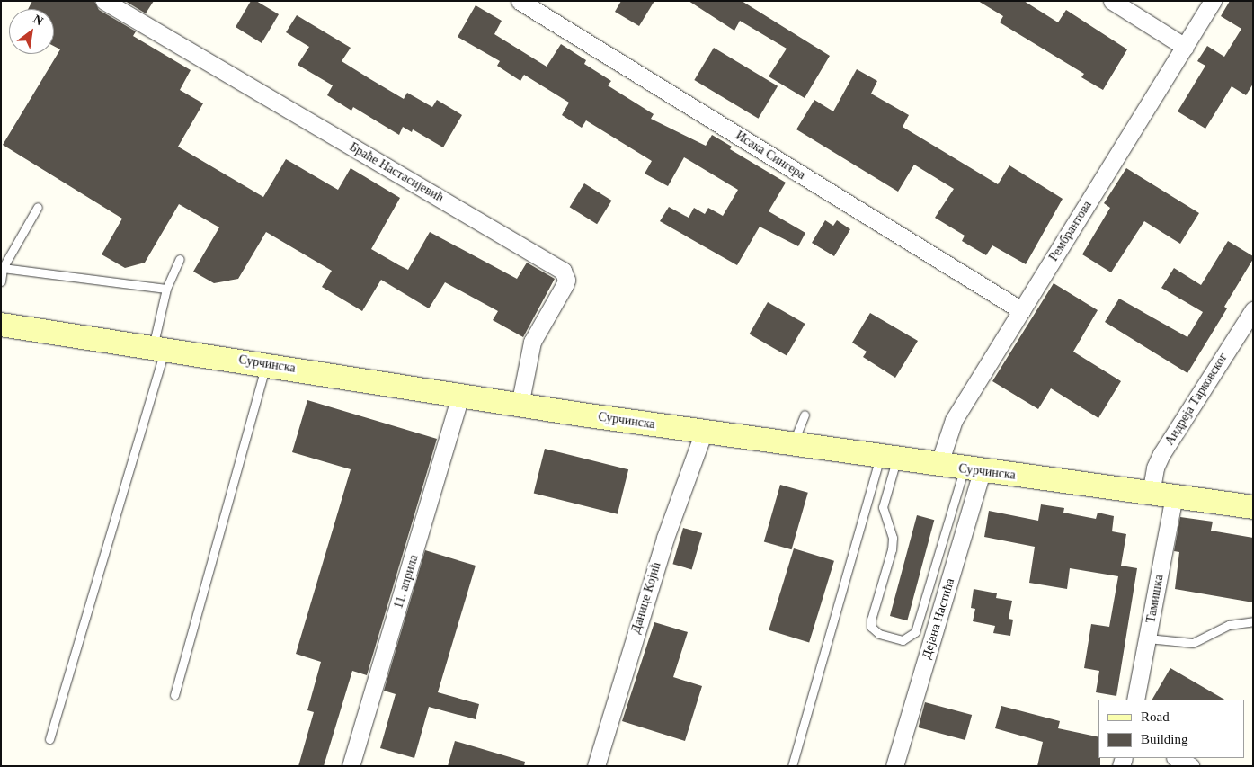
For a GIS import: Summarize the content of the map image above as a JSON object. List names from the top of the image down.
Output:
{
  "streets": {
    "main road": ["Сурчинска"],
    "street": [
      "Исака Сингера",
      "Браће Настасијевић",
      "Рембрантова",
      "Андреја Тарковског",
      "11. априла",
      "Данице Којић",
      "Тамишка",
      "Дејана Настића"
    ]
  },
  "crossings": [
    ["Исака Сингера", "Рембрантова"],
    ["Браће Настасијевић", "Сурчинска"],
    ["Рембрантова", "Сурчинска"],
    ["Сурчинска", "Андреја Тарковског"],
    ["Сурчинска", "11. априла"],
    ["Сурчинска", "Данице Којић"],
    ["Сурчинска", "Тамишка"],
    ["Сурчинска", "Дејана Настића"]
  ],
  "legend": ["Road", "Building"],
  "north": "top right"
}
